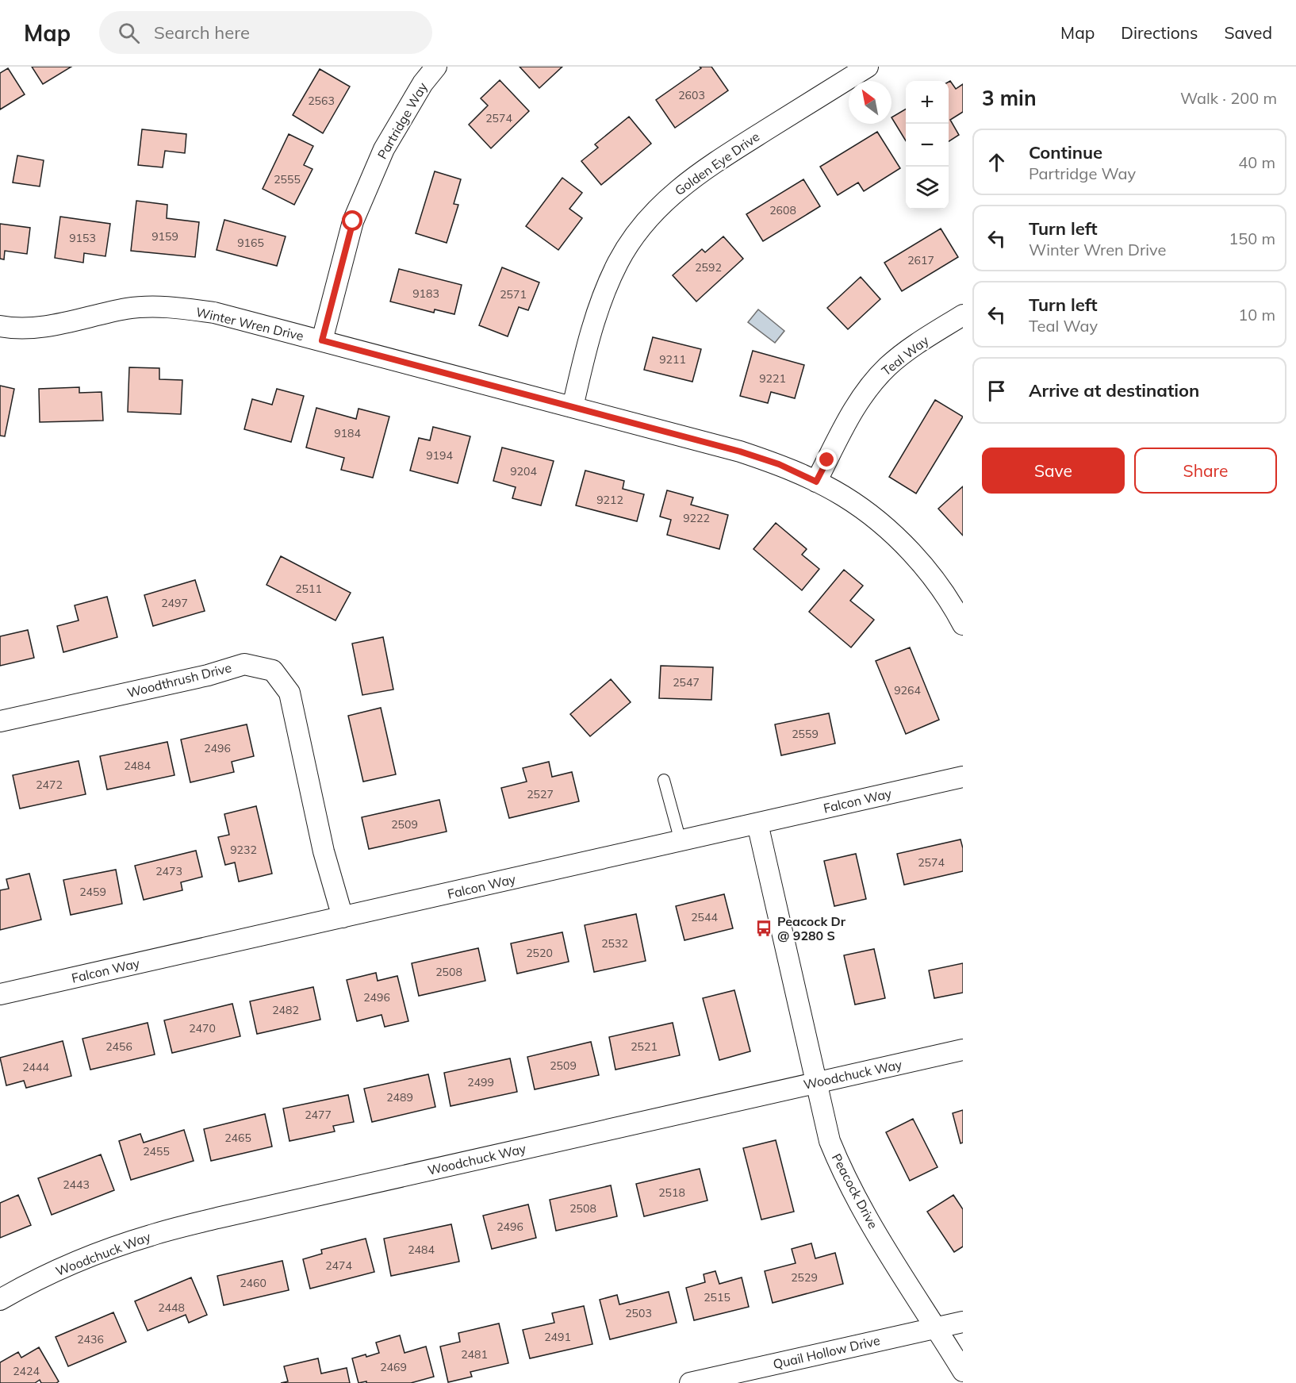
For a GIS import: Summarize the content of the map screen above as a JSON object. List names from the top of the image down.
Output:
{
  "streets": {
    "street": [
      "Partridge Way",
      "Golden Eye Drive",
      "Winter Wren Drive",
      "Teal Way",
      "Woodthrush Drive",
      "Falcon Way",
      "Woodchuck Way",
      "Peacock Drive",
      "Quail Hollow Drive"
    ]
  },
  "crossings": [
    ["Partridge Way", "Winter Wren Drive"],
    ["Golden Eye Drive", "Winter Wren Drive"],
    ["Winter Wren Drive", "Teal Way"],
    ["Woodthrush Drive", "Falcon Way"],
    ["Falcon Way", "Peacock Drive"],
    ["Woodchuck Way", "Peacock Drive"],
    ["Peacock Drive", "Quail Hollow Drive"]
  ],
  "places": {
    "bus stop": ["Peacock Dr @ 9280 S"]
  },
  "house_numbers": [
    "2603",
    "2563",
    "2574",
    "2555",
    "2608",
    "9159",
    "9153",
    "9165",
    "2617",
    "2592",
    "9183",
    "2571",
    "9211",
    "9221",
    "9184",
    "9194",
    "9204",
    "9212",
    "9222",
    "2511",
    "2497",
    "2547",
    "9264",
    "2559",
    "2496",
    "2484",
    "2472",
    "2527",
    "2509",
    "9232",
    "2574",
    "2473",
    "2459",
    "2544",
    "2532",
    "2520",
    "2508",
    "2496",
    "2482",
    "2470",
    "2456",
    "2521",
    "2509",
    "2444",
    "2499",
    "2489",
    "2477",
    "2465",
    "2455",
    "2443",
    "2518",
    "2508",
    "2496",
    "2484",
    "2474",
    "2529",
    "2460",
    "2515",
    "2448",
    "2503",
    "2491",
    "2436",
    "2481",
    "2469",
    "2424"
  ],
  "north": "top left",
  "page": {
    "header": "Map",
    "search": "Search here",
    "nav": ["Map", "Directions", "Saved"],
    "heading": ["3 min", "Walk · 200 m"],
    "map_buttons": ["+", "−"],
    "list": [
      ["Continue", "Partridge Way", "40 m"],
      ["Turn left", "Winter Wren Drive", "150 m"],
      ["Turn left", "Teal Way", "10 m"],
      "Arrive at destination"
    ],
    "buttons": ["Save", "Share"]
  }
}
